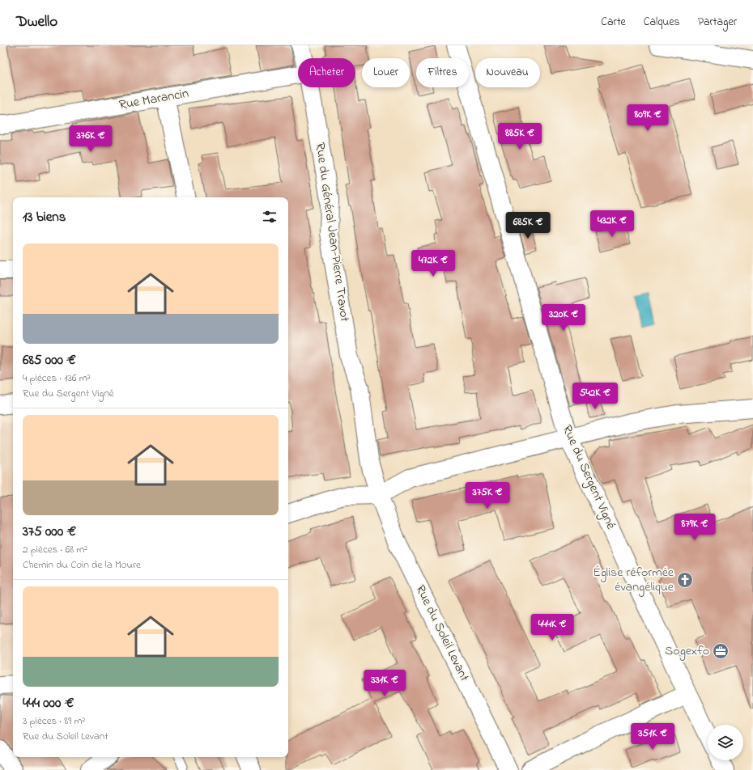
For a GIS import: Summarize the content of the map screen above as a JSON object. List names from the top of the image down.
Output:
{
  "streets": {
    "street": [
      "Rue Marancin",
      "Rue du Général Jean-Pierre Travot",
      "Rue du Sergent Vigné",
      "Rue du Soleil Levant"
    ]
  },
  "crossings": [
    ["Rue du Général Jean-Pierre Travot", "Rue du Soleil Levant"]
  ],
  "places": {
    "church": ["Église réformée évangélique"],
    "office": ["Sogexfo"]
  },
  "page": {
    "header": "Dwello",
    "nav": ["Carte", "Calques", "Partager"],
    "chip": [
      "Acheter",
      "Louer",
      "Filtres",
      "Nouveau"
    ],
    "price": [
      "809K €",
      "885K €",
      "376K €",
      "432K €",
      "685K €",
      "472K €",
      "320K €",
      "542K €",
      "375K €",
      "879K €",
      "444K €",
      "331K €",
      "351K €"
    ],
    "heading": "13 biens",
    "list": [
      {
        "name": "685 000 €",
        "note": "4 pièces · 136 m² · Rue du Sergent Vigné"
      },
      {
        "name": "375 000 €",
        "note": "2 pièces · 68 m² · Chemin du Coin de la Moure"
      },
      {
        "name": "444 000 €",
        "note": "3 pièces · 89 m² · Rue du Soleil Levant"
      }
    ]
  }
}
